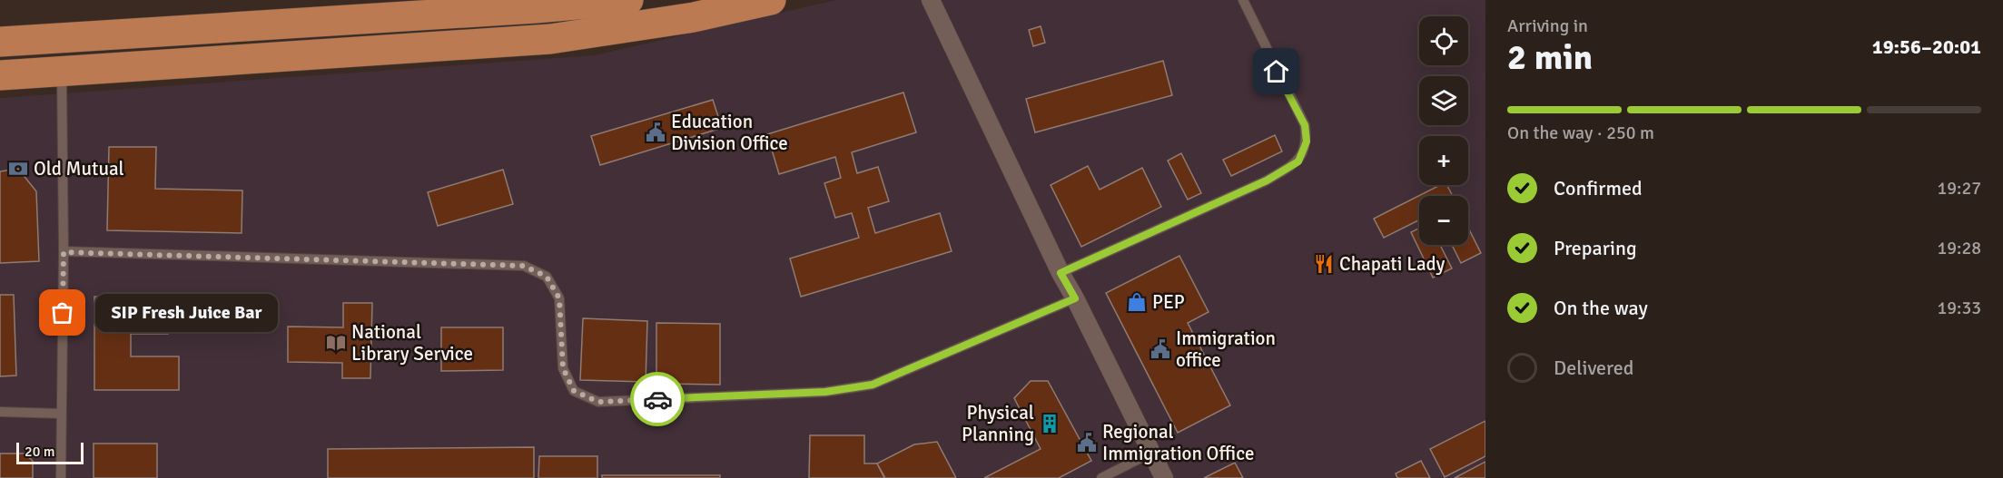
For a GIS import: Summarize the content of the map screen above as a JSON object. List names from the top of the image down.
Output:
{
  "places": {
    "public building": ["Education Division Office", "Immigration office", "Regional Immigration Office"],
    "bank": ["Old Mutual"],
    "restaurant": ["Chapati Lady"],
    "shop": ["PEP"],
    "other": ["SIP Fresh Juice Bar"],
    "library": ["National Library Service"],
    "building": ["Physical Planning"]
  },
  "scale_bar": "20 m",
  "page": {
    "heading": ["2 min", "Arriving in", "19:56–20:01"],
    "map_buttons": ["+", "−"],
    "bar": "On the way · 250 m",
    "list": [
      ["Confirmed", "19:27"],
      ["Preparing", "19:28"],
      ["On the way", "19:33"],
      "Delivered"
    ],
    "bubble": "SIP Fresh Juice Bar",
    "scale": "20 m"
  }
}
